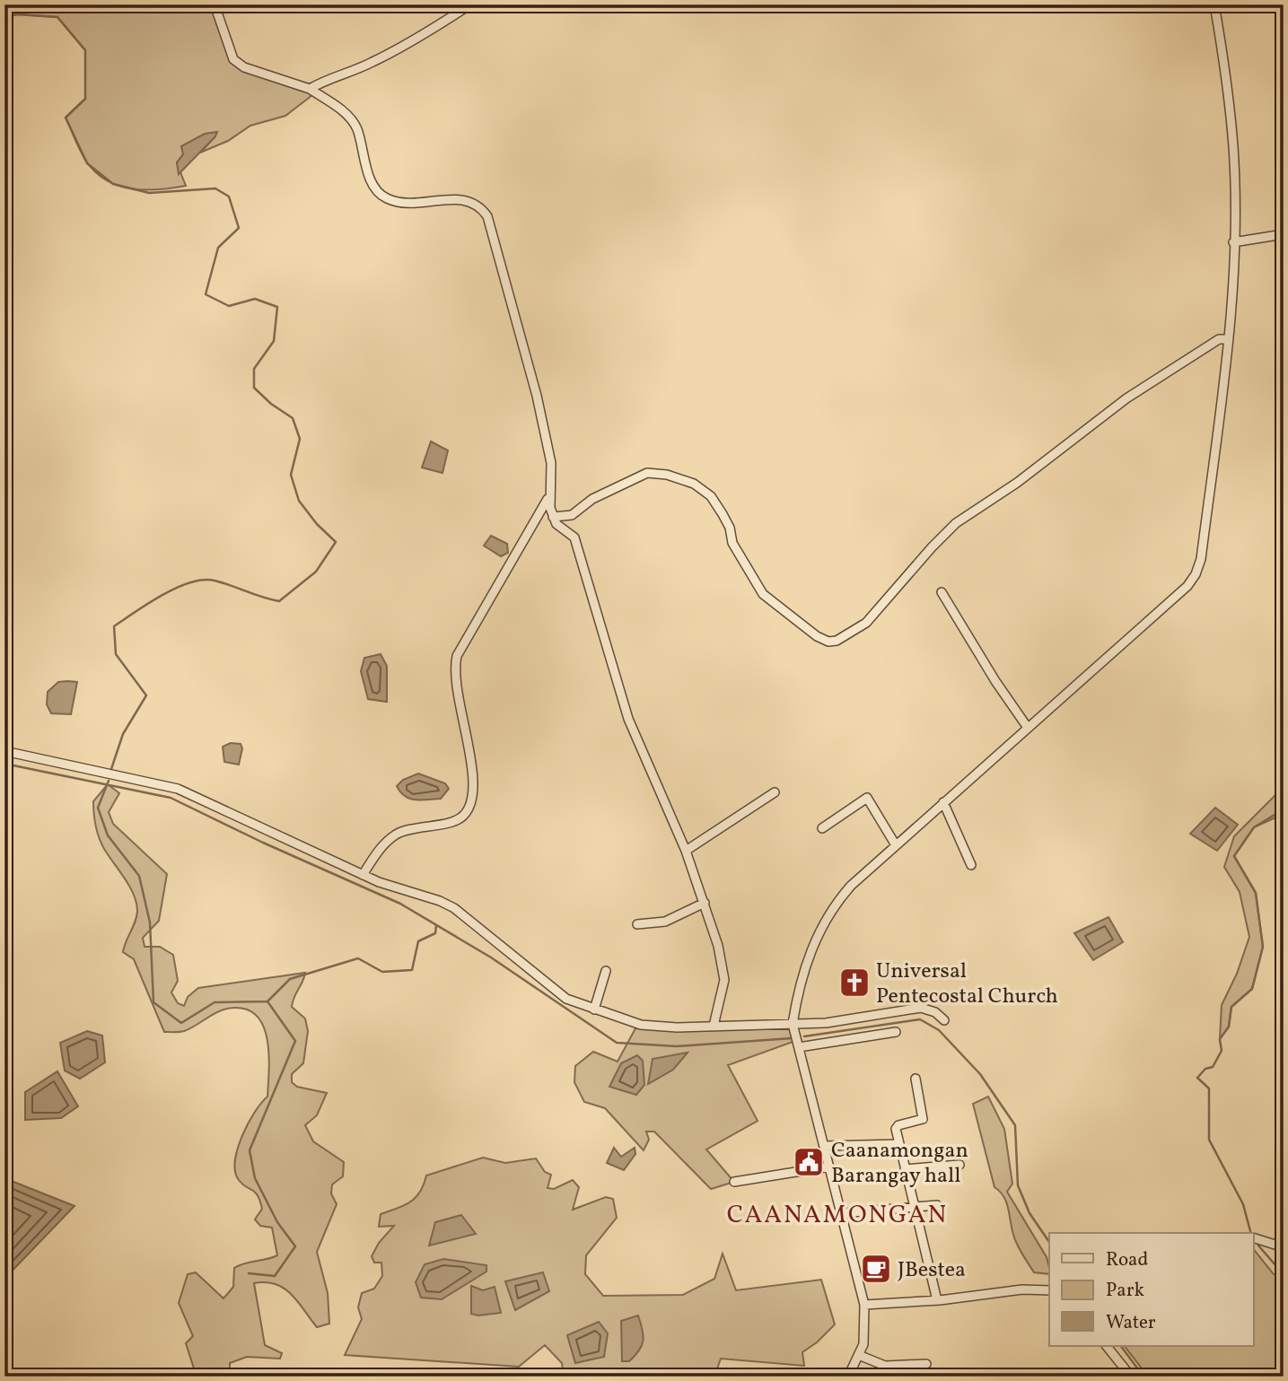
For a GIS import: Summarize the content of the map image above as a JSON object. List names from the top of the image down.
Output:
{
  "districts": ["CAANAMONGAN"],
  "places": {
    "church": ["Universal Pentecostal Church"],
    "public building": ["Caanamongan Barangay hall"],
    "cafe": ["JBestea"]
  },
  "legend": ["Road", "Park", "Water"]
}
